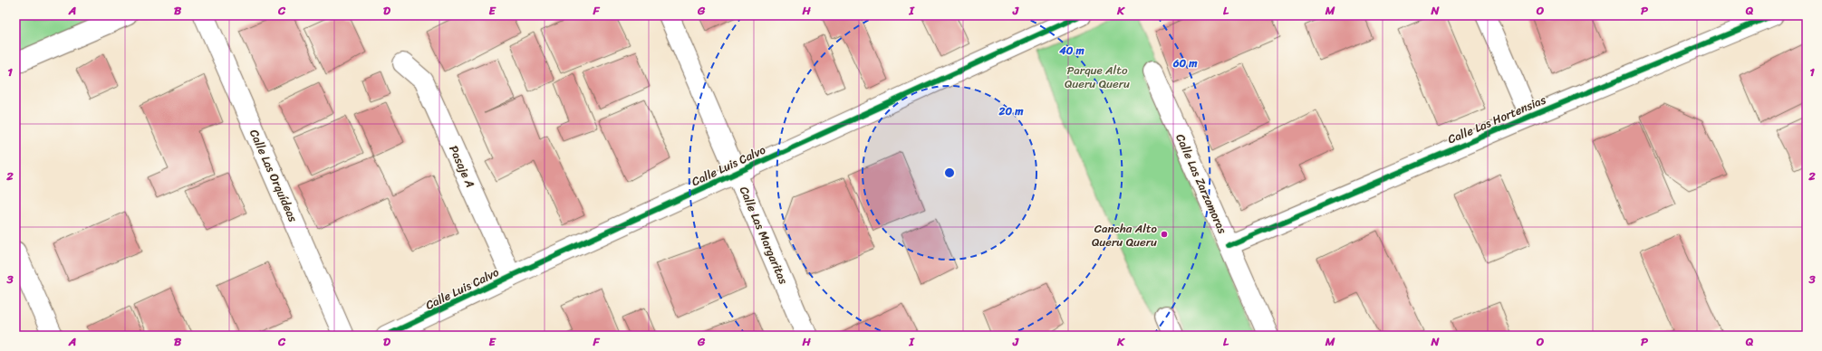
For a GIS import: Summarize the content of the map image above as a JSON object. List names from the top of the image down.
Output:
{
  "streets": {
    "street": [
      "Calle Las Hortensias",
      "Calle Luis Calvo",
      "Pasaje A",
      "Calle Las Orquídeas",
      "Calle Las Zarzamoras",
      "Calle Las Margaritas"
    ]
  },
  "crossings": [
    ["Calle Las Hortensias", "Calle Las Zarzamoras"],
    ["Calle Luis Calvo", "Pasaje A"],
    ["Calle Luis Calvo", "Calle Las Margaritas"]
  ],
  "parks": ["Parque Alto Queru Queru"],
  "places": ["Cancha Alto Queru Queru"],
  "grid": {
    "columns": [
      "A",
      "B",
      "C",
      "D",
      "E",
      "F",
      "G",
      "H",
      "I",
      "J",
      "K",
      "L",
      "M",
      "N",
      "O",
      "P",
      "Q"
    ],
    "rows": ["1", "2", "3"]
  },
  "rings": ["40 m", "60 m", "20 m"]
}
